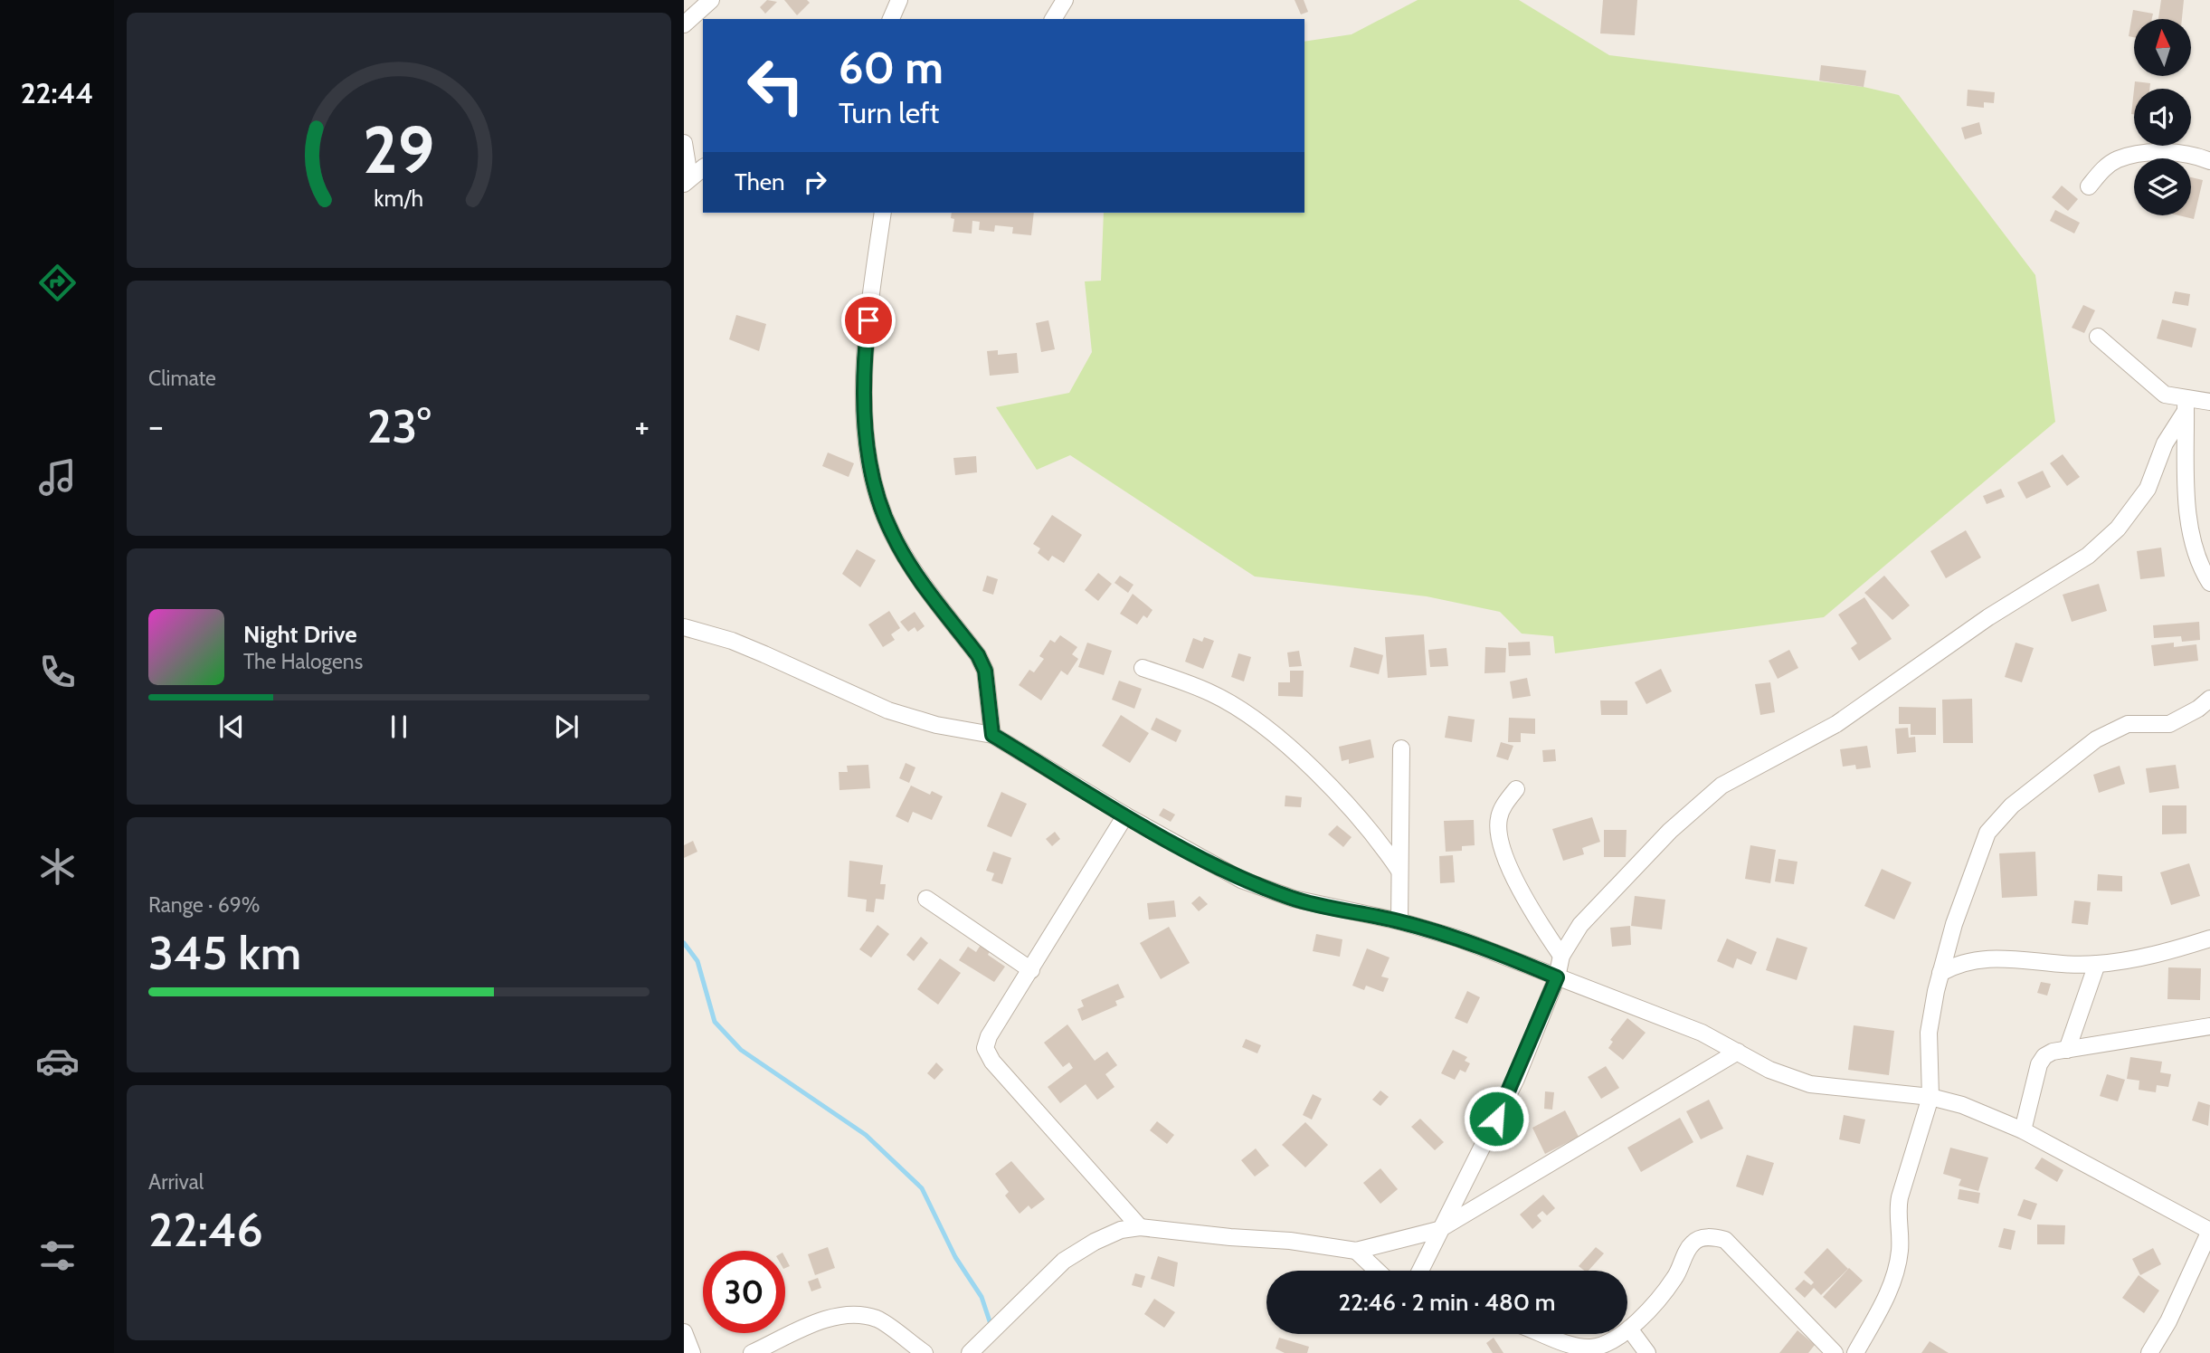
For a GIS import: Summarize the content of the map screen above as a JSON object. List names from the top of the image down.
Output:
{
  "north": "top",
  "page": {
    "tabs": "22:44",
    "turn": ["60 m", "Turn left"],
    "then": "Then",
    "tile": [
      "Climate",
      ["Range · 69%", "345 km"],
      ["Arrival", "22:46"]
    ],
    "heat": ["−", "23°", "+"],
    "song": ["Night Drive", "The Halogens"],
    "limit": "30",
    "trip": "22:46 · 2 min · 480 m",
    "gauge": ["29", "km/h"]
  }
}
